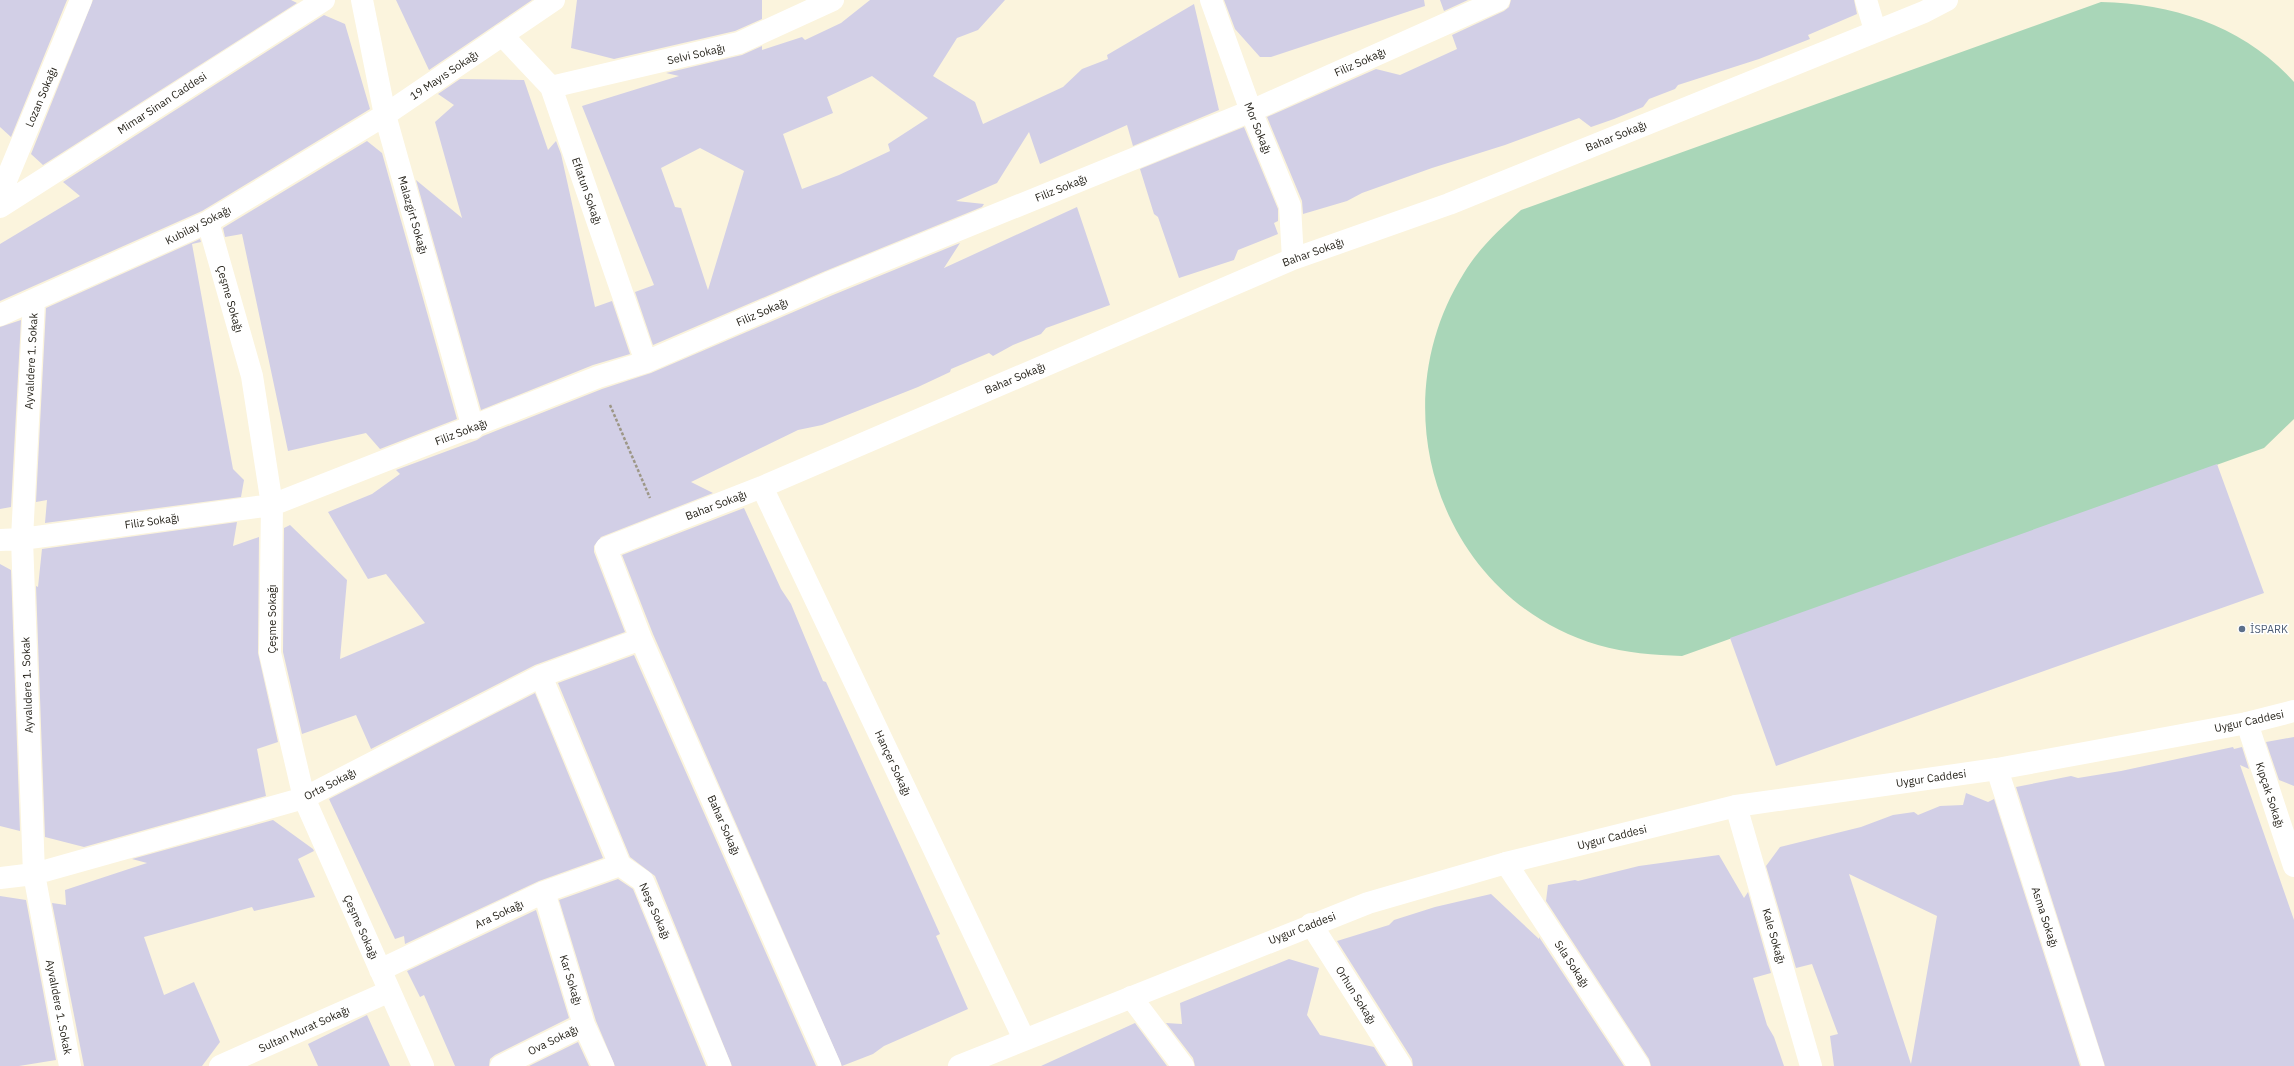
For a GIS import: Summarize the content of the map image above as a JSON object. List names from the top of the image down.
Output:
{
  "streets": {
    "street": [
      "Selvi Sokağı",
      "Filiz Sokağı",
      "19 Mayıs Sokağı",
      "Lozan Sokağı",
      "Mimar Sinan Caddesi",
      "Mor Sokağı",
      "Bahar Sokağı",
      "Eflatun Sokağı",
      "Malazgirt Sokağı",
      "Kubilay Sokağı",
      "Çeşme Sokağı",
      "Ayvalıdere 1. Sokak",
      "Uygur Caddesi",
      "Hançer Sokağı",
      "Orta Sokağı",
      "Kıpçak Sokağı",
      "Neşe Sokağı",
      "Ara Sokağı",
      "Asma Sokağı",
      "Kale Sokağı",
      "Sıla Sokağı",
      "Kar Sokağı",
      "Orhun Sokağı",
      "Sultan Murat Sokağı",
      "Ova Sokağı"
    ]
  },
  "crossings": [
    ["Selvi Sokağı", "Eflatun Sokağı"],
    ["Filiz Sokağı", "Mor Sokağı"],
    ["Filiz Sokağı", "Eflatun Sokağı"],
    ["Filiz Sokağı", "Malazgirt Sokağı"],
    ["Filiz Sokağı", "Çeşme Sokağı"],
    ["Filiz Sokağı", "Ayvalıdere 1. Sokak"],
    ["19 Mayıs Sokağı", "Eflatun Sokağı"],
    ["19 Mayıs Sokağı", "Malazgirt Sokağı"],
    ["19 Mayıs Sokağı", "Kubilay Sokağı"],
    ["Mor Sokağı", "Bahar Sokağı"],
    ["Bahar Sokağı", "Hançer Sokağı"],
    ["Bahar Sokağı", "Orta Sokağı"],
    ["Malazgirt Sokağı", "Kubilay Sokağı"],
    ["Kubilay Sokağı", "Çeşme Sokağı"],
    ["Kubilay Sokağı", "Ayvalıdere 1. Sokak"],
    ["Çeşme Sokağı", "Orta Sokağı"],
    ["Çeşme Sokağı", "Ara Sokağı"],
    ["Çeşme Sokağı", "Sultan Murat Sokağı"],
    ["Ayvalıdere 1. Sokak", "Orta Sokağı"],
    ["Uygur Caddesi", "Hançer Sokağı"],
    ["Uygur Caddesi", "Kıpçak Sokağı"],
    ["Uygur Caddesi", "Asma Sokağı"],
    ["Uygur Caddesi", "Kale Sokağı"],
    ["Uygur Caddesi", "Sıla Sokağı"],
    ["Uygur Caddesi", "Orhun Sokağı"],
    ["Neşe Sokağı", "Ara Sokağı"],
    ["Ara Sokağı", "Kar Sokağı"],
    ["Kar Sokağı", "Ova Sokağı"]
  ],
  "places": ["İSPARK"]
}
